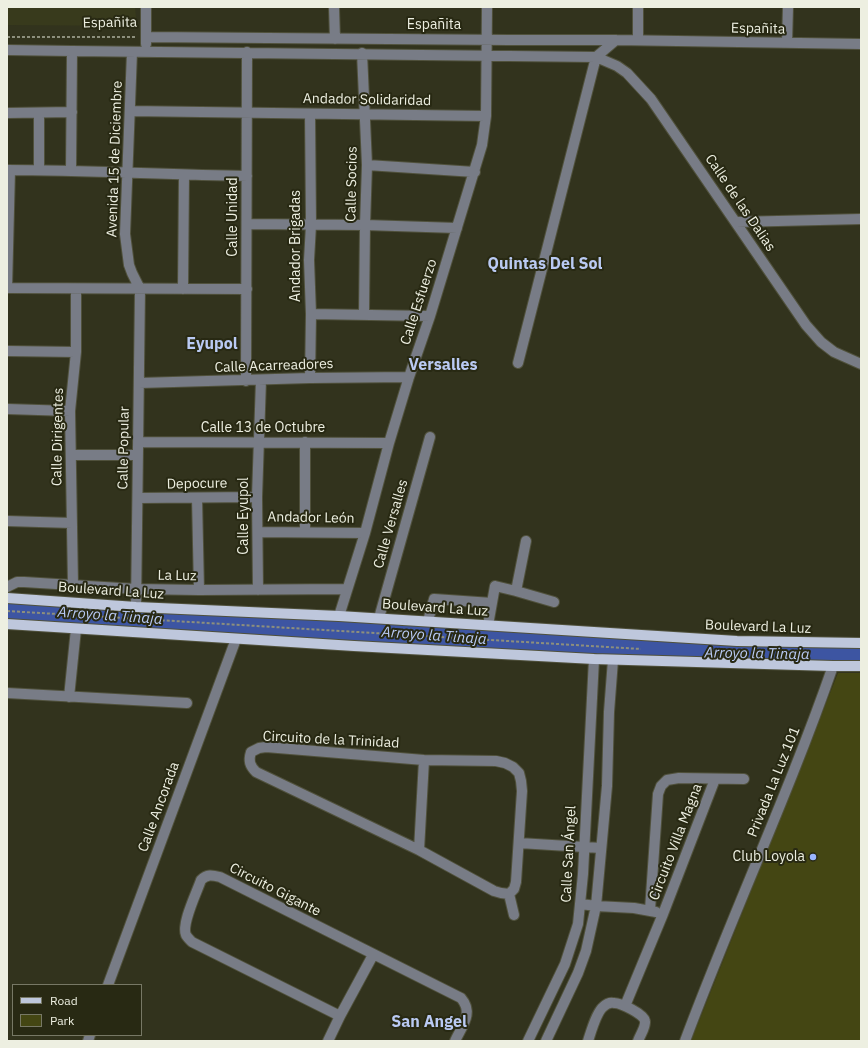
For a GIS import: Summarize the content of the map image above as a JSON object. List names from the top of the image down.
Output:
{
  "streets": {
    "main road": ["Boulevard La Luz"],
    "street": [
      "Españita",
      "Andador Solidaridad",
      "Avenida 15 de Diciembre",
      "Calle Socios",
      "Calle de las Dalias",
      "Calle Unidad",
      "Andador Brigadas",
      "Calle Esfuerzo",
      "Calle Acarreadores",
      "Calle 13 de Octubre",
      "Calle Dirigentes",
      "Calle Popular",
      "Depocure",
      "Calle Eyupol",
      "Andador León",
      "Calle Versalles",
      "La Luz",
      "Circuito de la Trinidad",
      "Privada La Luz 101",
      "Calle Ancorada",
      "Circuito Villa Magna",
      "Calle San Ángel",
      "Circuito Gigante"
    ]
  },
  "crossings": [
    ["Españita", "Calle Esfuerzo"],
    ["Andador Solidaridad", "Avenida 15 de Diciembre"],
    ["Andador Solidaridad", "Calle Socios"],
    ["Andador Solidaridad", "Calle Unidad"],
    ["Andador Solidaridad", "Andador Brigadas"],
    ["Andador Solidaridad", "Calle Esfuerzo"],
    ["Avenida 15 de Diciembre", "Calle Popular"],
    ["Calle Unidad", "Calle Acarreadores"],
    ["Andador Brigadas", "Calle Acarreadores"],
    ["Calle Esfuerzo", "Calle Acarreadores"],
    ["Calle Esfuerzo", "Calle 13 de Octubre"],
    ["Calle Esfuerzo", "Andador León"],
    ["Calle Esfuerzo", "La Luz"],
    ["Calle Esfuerzo", "Boulevard La Luz"],
    ["Calle Acarreadores", "Calle Popular"],
    ["Calle Acarreadores", "Calle Eyupol"],
    ["Calle 13 de Octubre", "Calle Popular"],
    ["Calle 13 de Octubre", "Calle Eyupol"],
    ["Calle Dirigentes", "La Luz"],
    ["Calle Popular", "Depocure"],
    ["Calle Popular", "La Luz"],
    ["Calle Popular", "Boulevard La Luz"],
    ["Depocure", "Calle Eyupol"],
    ["Calle Eyupol", "Andador León"],
    ["Calle Eyupol", "La Luz"],
    ["Calle Versalles", "Boulevard La Luz"],
    ["Circuito Villa Magna", "Calle San Ángel"]
  ],
  "districts": [
    "Quintas Del Sol",
    "Eyupol",
    "Versalles",
    "San Angel"
  ],
  "water": ["Arroyo la Tinaja"],
  "places": ["Club Loyola"],
  "legend": ["Road", "Park"]
}
